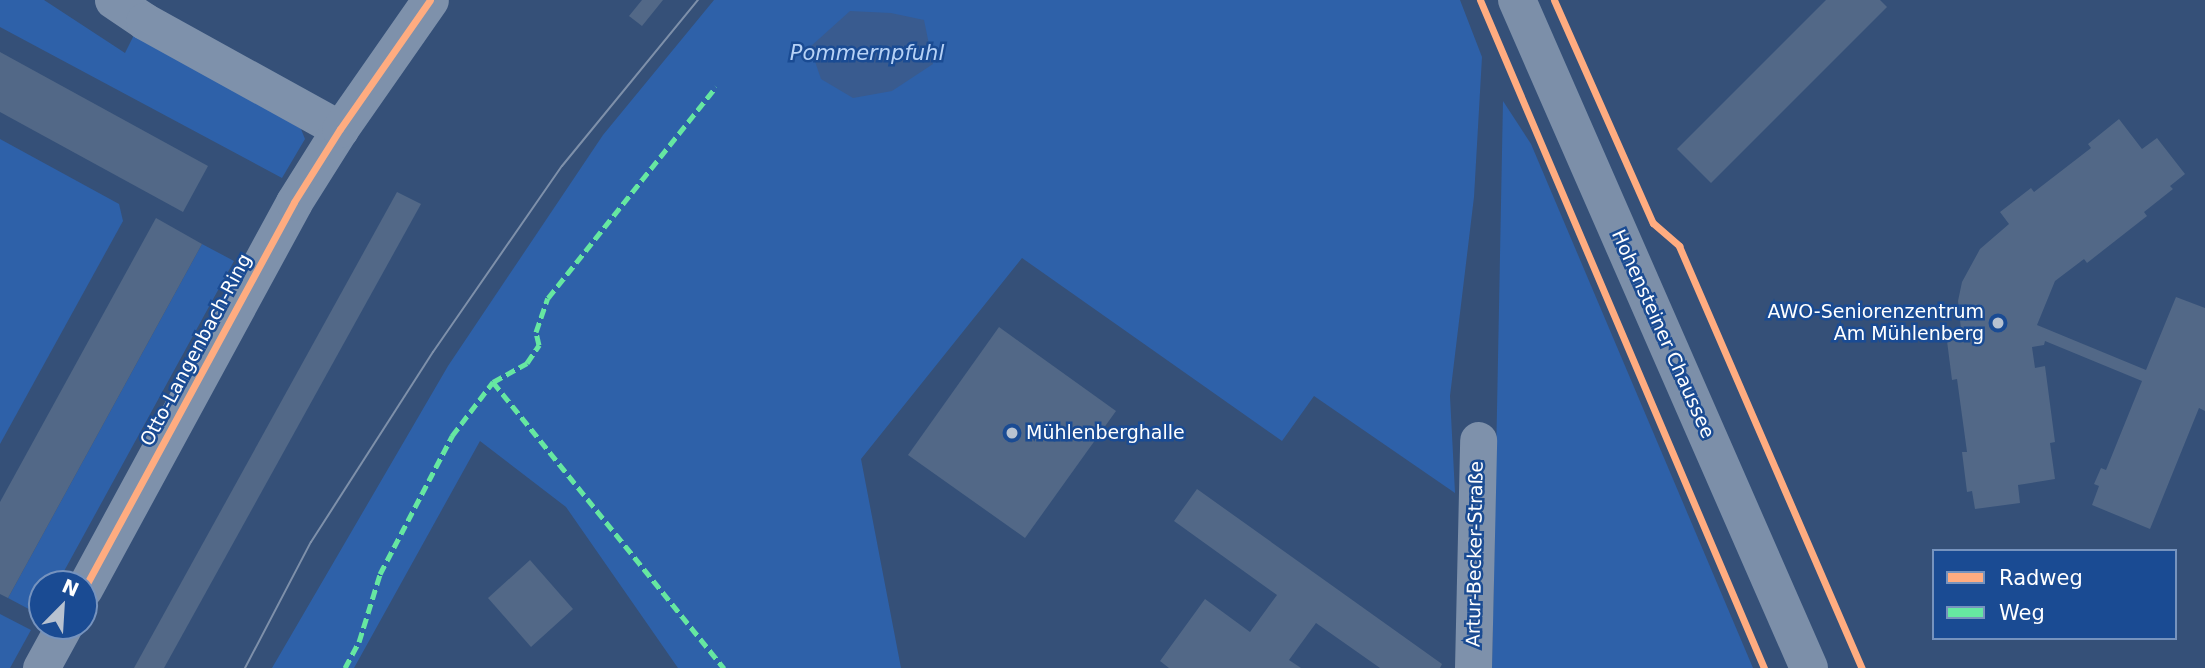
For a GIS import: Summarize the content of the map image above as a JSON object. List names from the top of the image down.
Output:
{
  "streets": {
    "main road": ["Hohensteiner Chaussee"],
    "street": ["Otto-Langenbach-Ring", "Artur-Becker-Straße"]
  },
  "water": ["Pommernpfuhl"],
  "places": ["AWO-Seniorenzentrum Am Mühlenberg", "Mühlenberghalle"],
  "legend": ["Radweg", "Weg"],
  "north": "top right"
}
